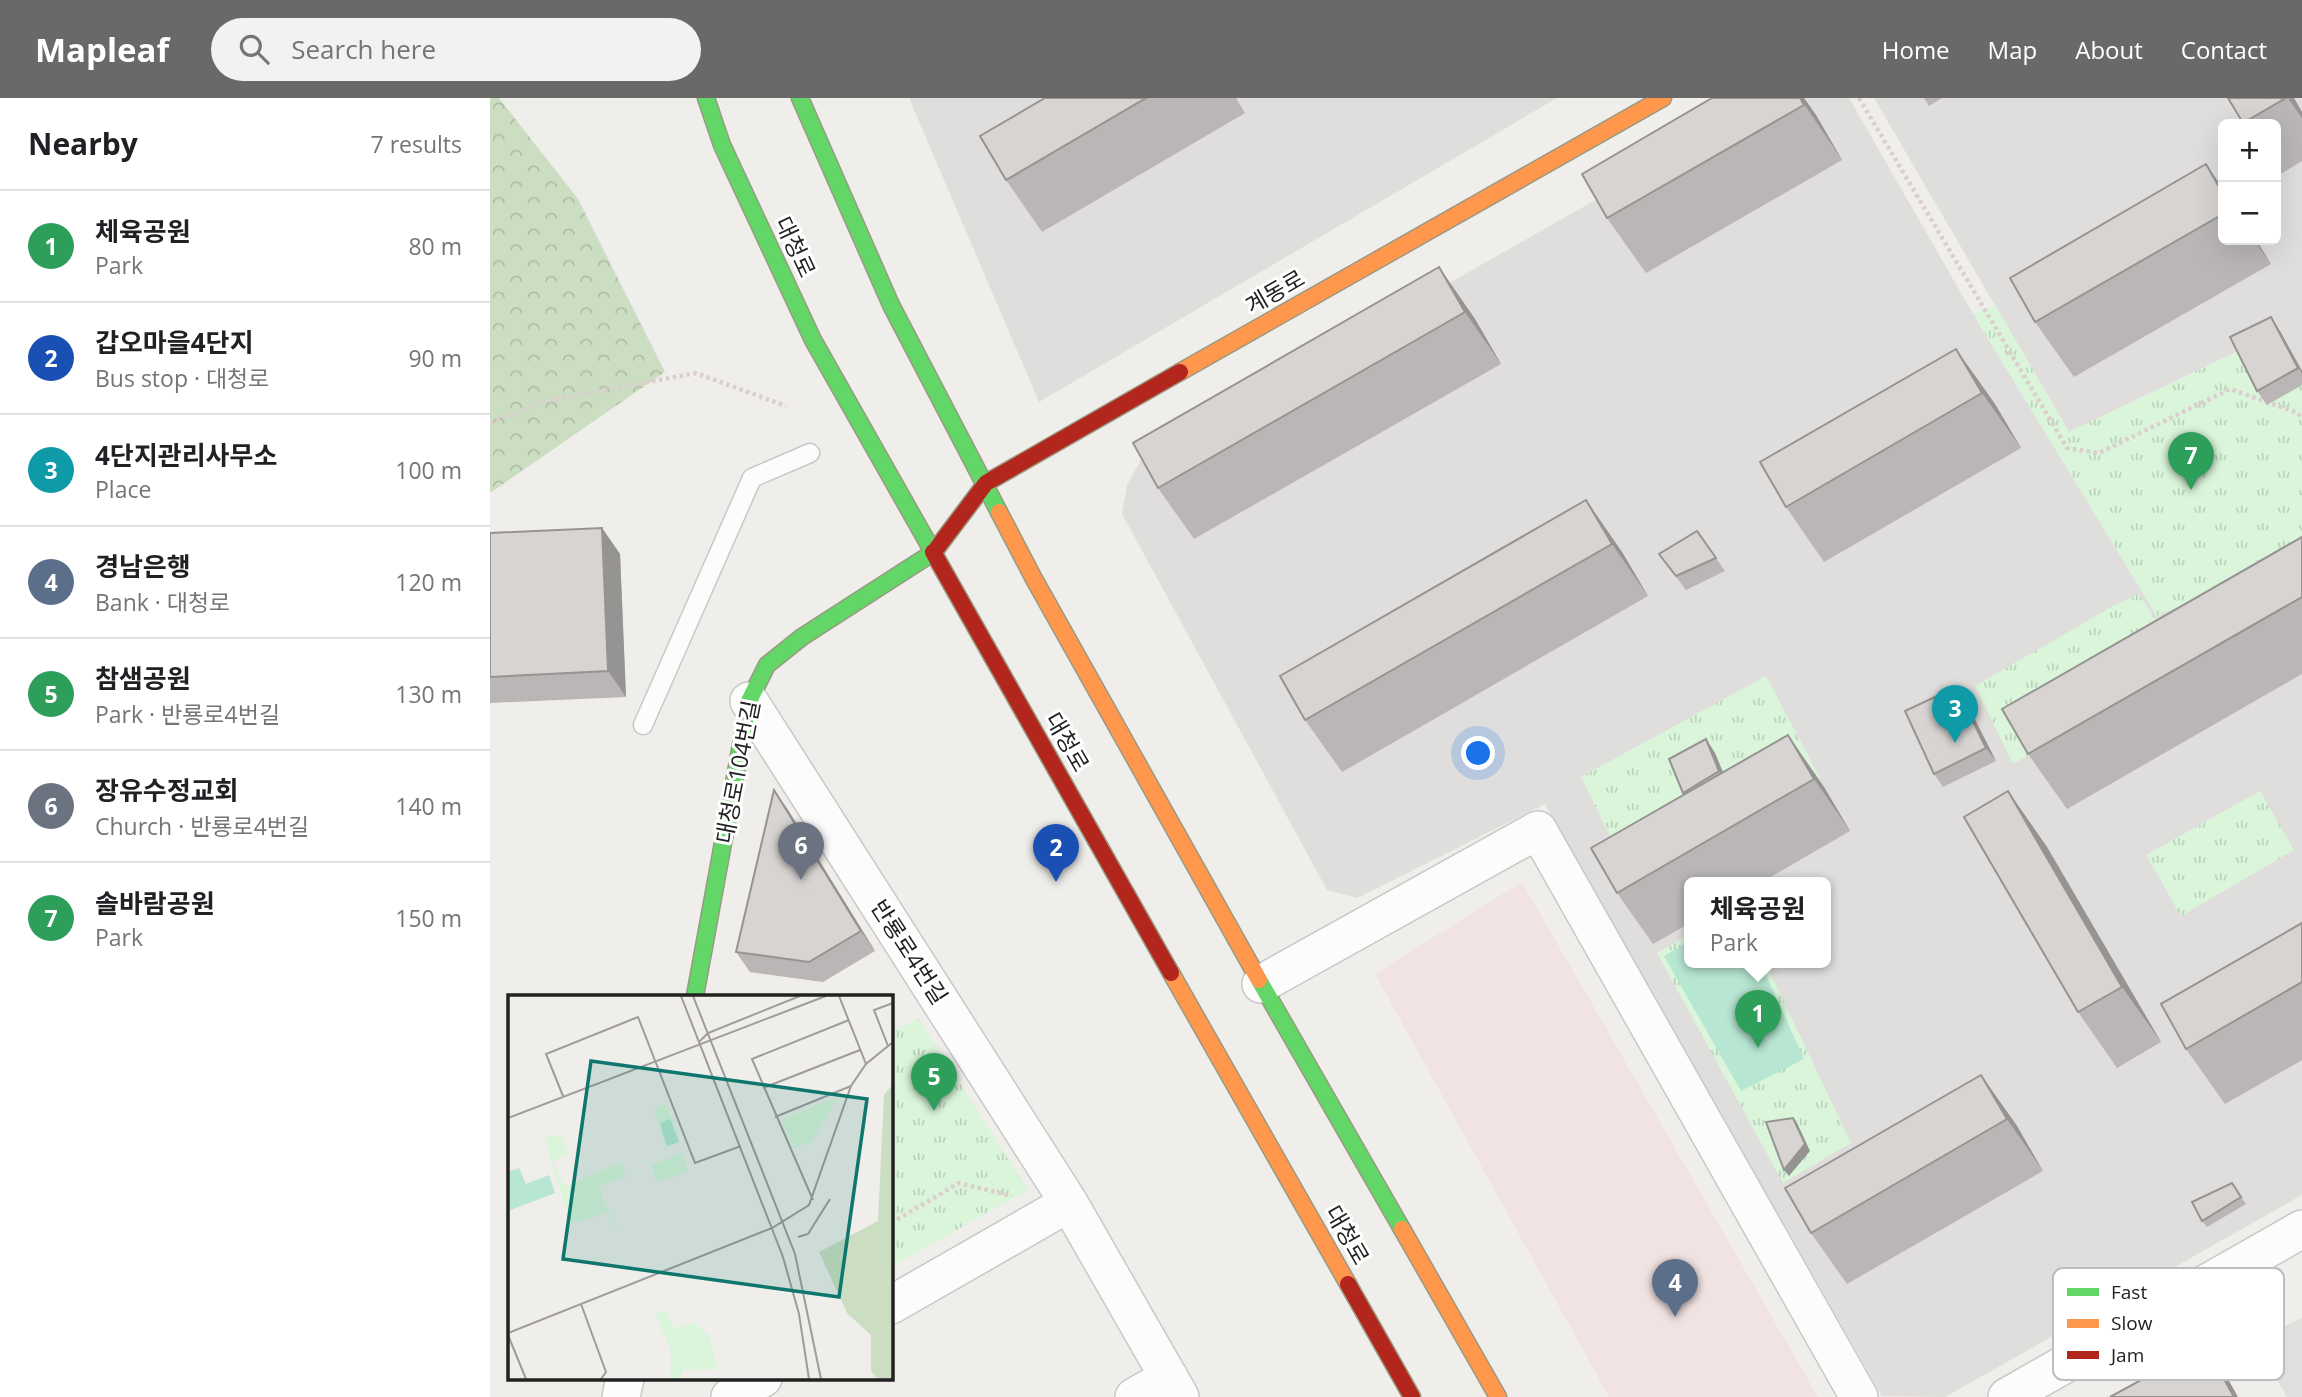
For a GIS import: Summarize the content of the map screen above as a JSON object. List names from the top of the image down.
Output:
{
  "streets": {
    "main road": ["대청로", "계동로", "대청로104번길"],
    "street": ["반룡로4번길"]
  },
  "crossings": [
    ["대청로", "계동로"],
    ["대청로", "대청로104번길"],
    ["계동로", "대청로104번길"],
    ["대청로104번길", "반룡로4번길"]
  ],
  "legend": ["Fast", "Slow", "Jam"],
  "page": {
    "header": "Mapleaf",
    "search": "Search here",
    "nav": [
      "Home",
      "Map",
      "About",
      "Contact"
    ],
    "heading": ["Nearby", "7 results"],
    "map_buttons": ["+", "−"],
    "list": [
      {
        "mark": "1",
        "name": "체육공원",
        "note": "Park",
        "value": "80 m"
      },
      {
        "mark": "2",
        "name": "갑오마을4단지",
        "note": "Bus stop · 대청로",
        "value": "90 m"
      },
      {
        "mark": "3",
        "name": "4단지관리사무소",
        "note": "Place",
        "value": "100 m"
      },
      {
        "mark": "4",
        "name": "경남은행",
        "note": "Bank · 대청로",
        "value": "120 m"
      },
      {
        "mark": "5",
        "name": "참샘공원",
        "note": "Park · 반룡로4번길",
        "value": "130 m"
      },
      {
        "mark": "6",
        "name": "장유수정교회",
        "note": "Church · 반룡로4번길",
        "value": "140 m"
      },
      {
        "mark": "7",
        "name": "솔바람공원",
        "note": "Park",
        "value": "150 m"
      }
    ],
    "pins": [
      "7",
      "3",
      "6",
      "2",
      "1",
      "5",
      "4"
    ],
    "popup": ["체육공원", "Park"]
  }
}
